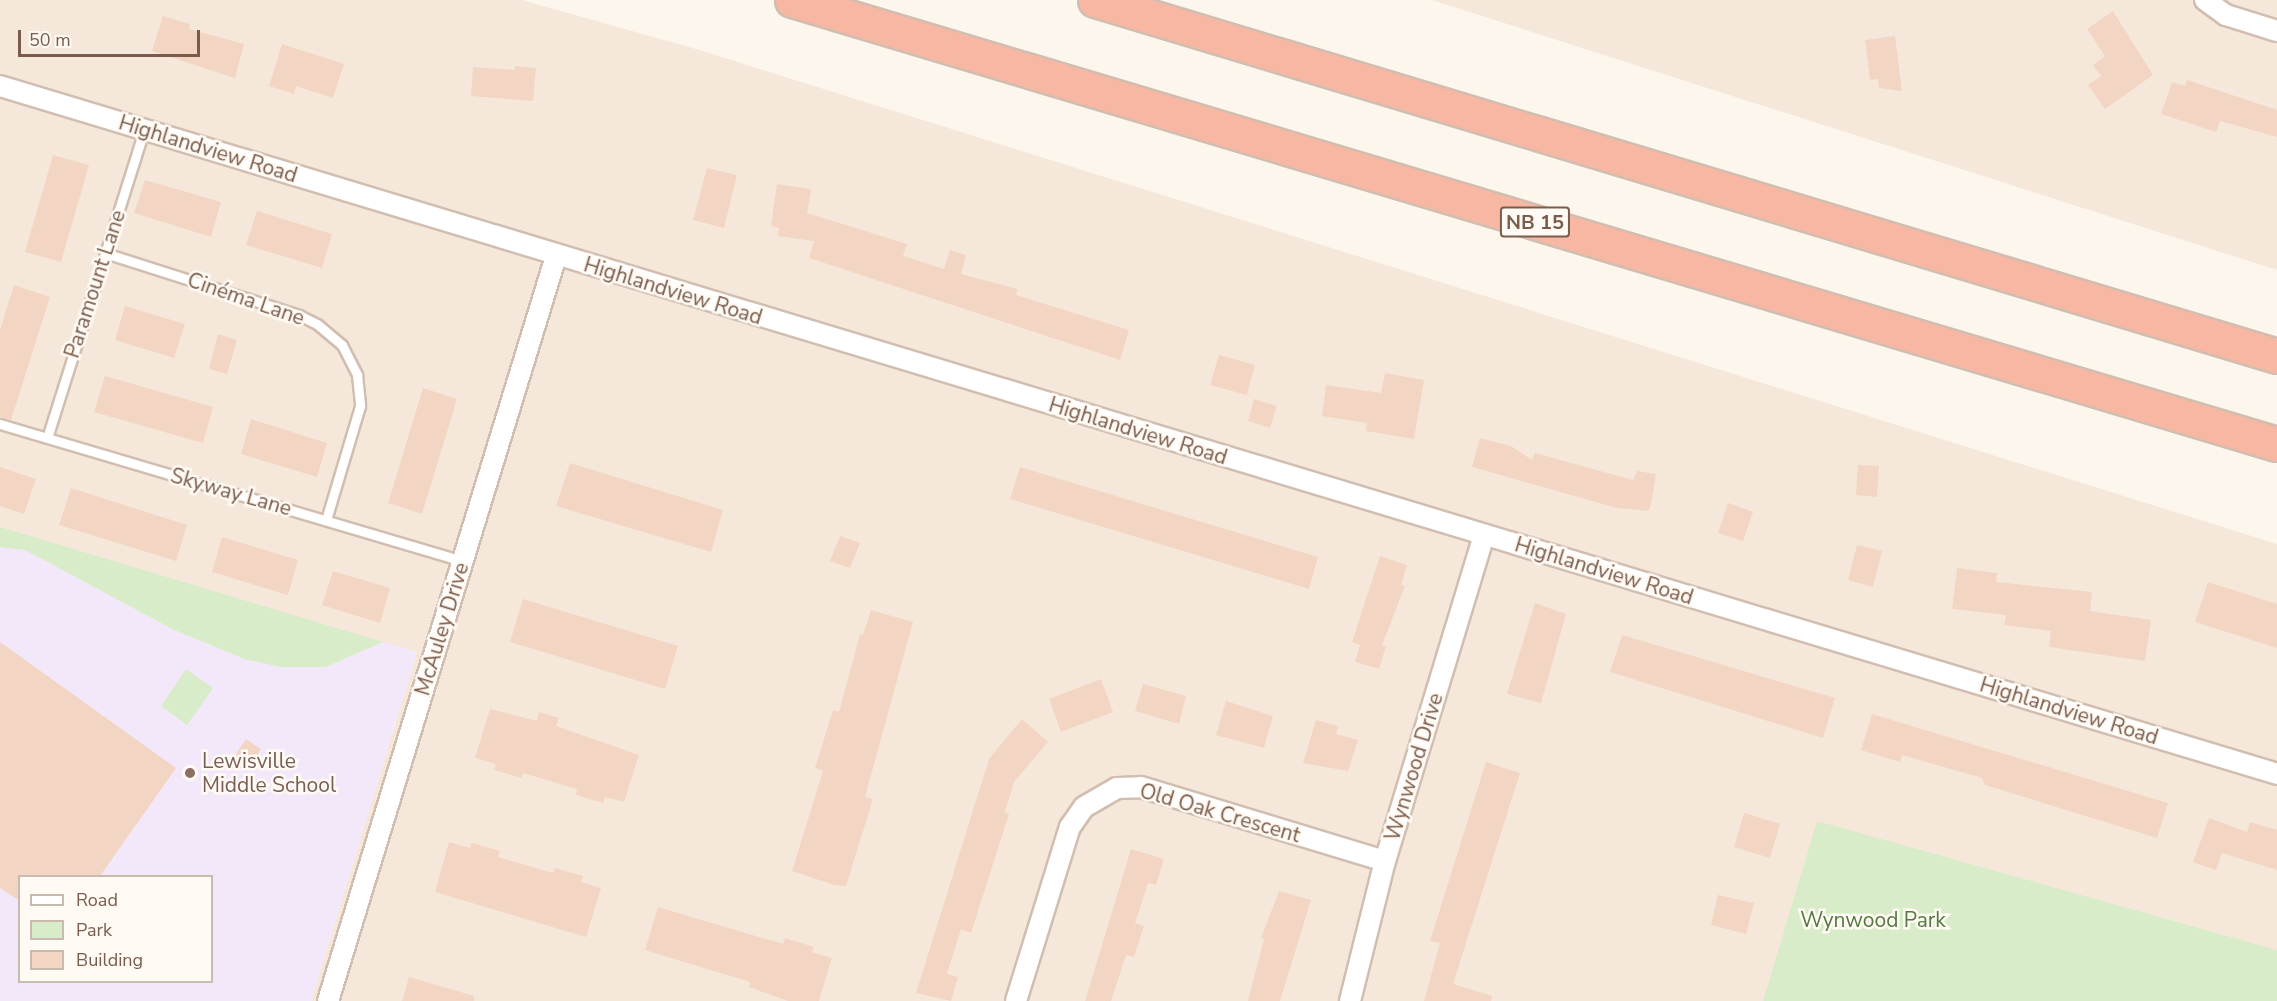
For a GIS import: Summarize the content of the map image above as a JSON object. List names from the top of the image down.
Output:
{
  "streets": {
    "highway": ["NB 15"],
    "street": [
      "Highlandview Road",
      "McAuley Drive",
      "Wynwood Drive",
      "Old Oak Crescent"
    ],
    "lane": ["Paramount Lane", "Cinéma Lane", "Skyway Lane"]
  },
  "crossings": [
    ["Highlandview Road", "Paramount Lane"],
    ["Highlandview Road", "McAuley Drive"],
    ["Highlandview Road", "Wynwood Drive"],
    ["Paramount Lane", "Cinéma Lane"],
    ["Paramount Lane", "Skyway Lane"],
    ["Cinéma Lane", "Skyway Lane"],
    ["Skyway Lane", "McAuley Drive"],
    ["Wynwood Drive", "Old Oak Crescent"]
  ],
  "parks": ["Wynwood Park"],
  "places": ["Lewisville Middle School"],
  "legend": ["Road", "Park", "Building"],
  "scale_bar": "50 m"
}
